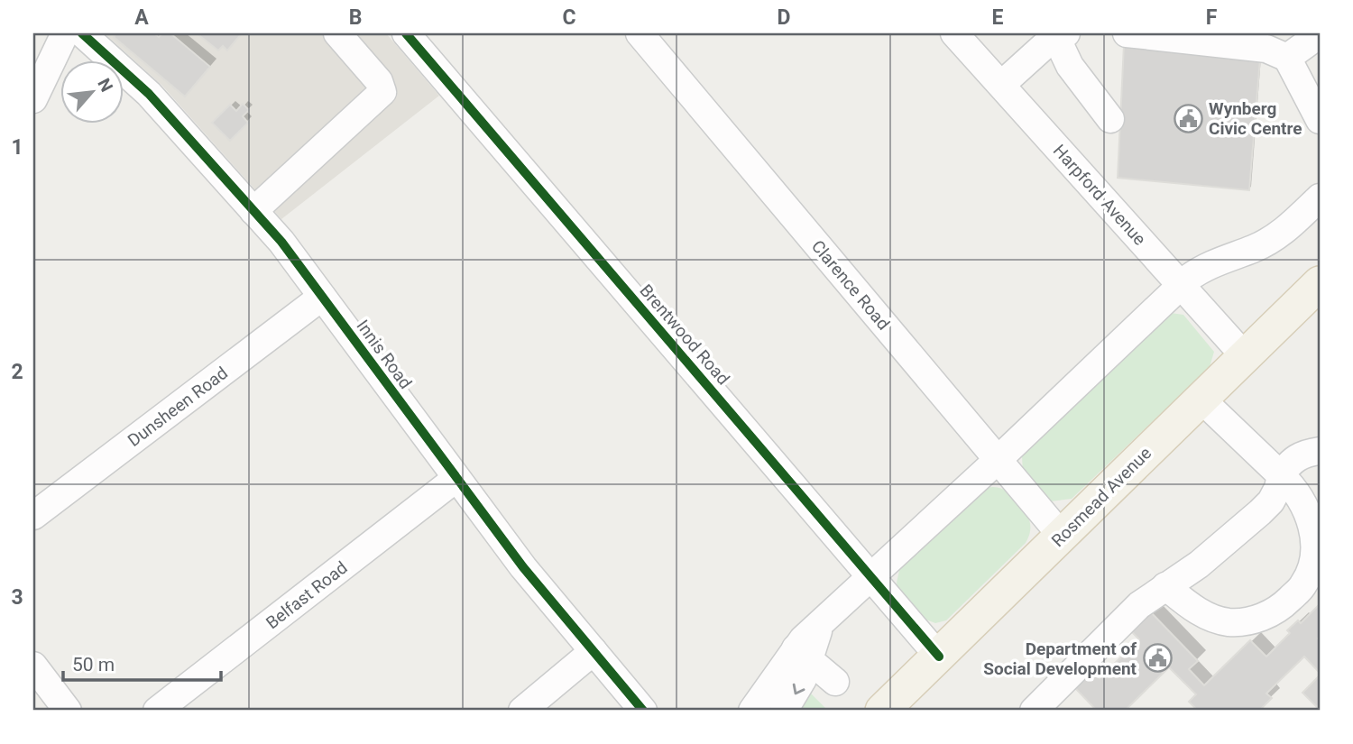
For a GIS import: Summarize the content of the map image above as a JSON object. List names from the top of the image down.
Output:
{
  "streets": {
    "main road": ["Rosmead Avenue"],
    "street": [
      "Harpford Avenue",
      "Clarence Road",
      "Brentwood Road",
      "Innis Road",
      "Dunsheen Road",
      "Belfast Road"
    ]
  },
  "crossings": [
    ["Harpford Avenue", "Rosmead Avenue"],
    ["Clarence Road", "Rosmead Avenue"],
    ["Brentwood Road", "Rosmead Avenue"],
    ["Innis Road", "Dunsheen Road"],
    ["Innis Road", "Belfast Road"]
  ],
  "places": {
    "public building": ["Wynberg Civic Centre", "Department of Social Development"]
  },
  "scale_bar": "50 m",
  "north": "top right",
  "grid": {
    "columns": [
      "A",
      "B",
      "C",
      "D",
      "E",
      "F"
    ],
    "rows": ["1", "2", "3"]
  }
}
